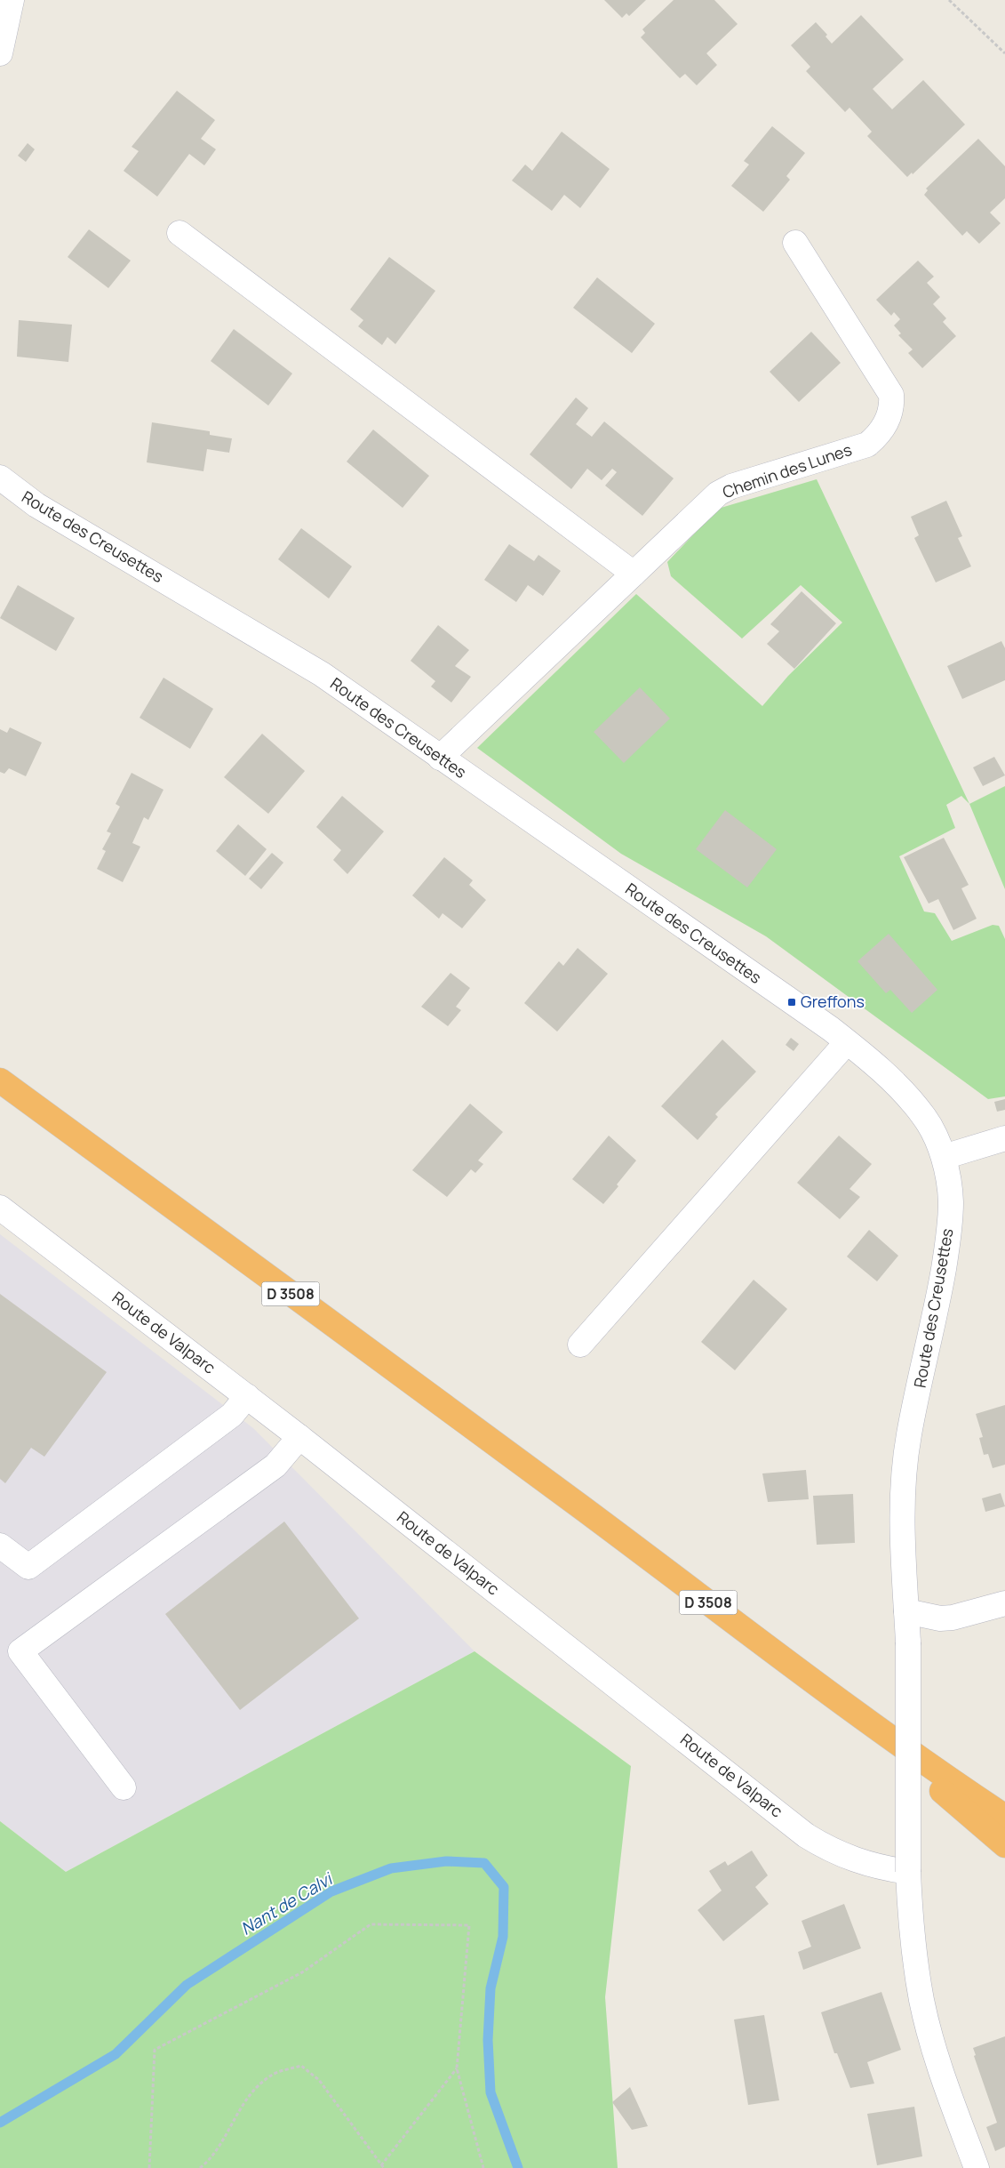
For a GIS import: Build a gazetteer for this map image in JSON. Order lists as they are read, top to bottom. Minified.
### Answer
{"streets":{"highway":["D 3508"],"street":["Chemin des Lunes","Route des Creusettes","Route de Valparc"]},"crossings":[["Chemin des Lunes","Route des Creusettes"],["Route des Creusettes","Route de Valparc"]],"water":["Nant de Calvi"],"places":{"transit":["Greffons"]}}
